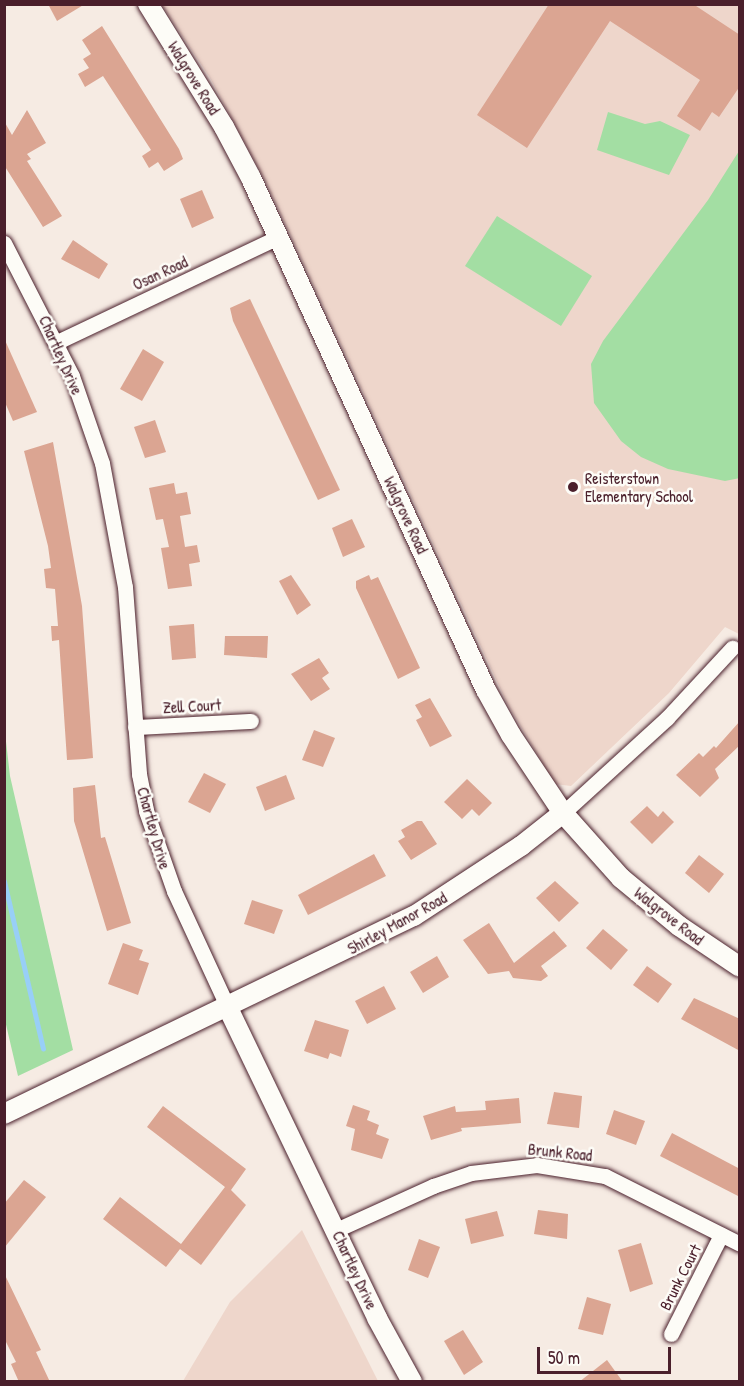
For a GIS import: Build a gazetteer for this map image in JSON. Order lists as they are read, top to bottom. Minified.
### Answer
{"streets":{"street":["Walgrove Road","Osan Road","Chartley Drive","Zell Court","Shirley Manor Road","Brunk Road","Brunk Court"]},"crossings":[["Walgrove Road","Osan Road"],["Walgrove Road","Shirley Manor Road"],["Osan Road","Chartley Drive"],["Chartley Drive","Zell Court"],["Chartley Drive","Shirley Manor Road"],["Chartley Drive","Brunk Road"],["Brunk Road","Brunk Court"]],"places":["Reisterstown Elementary School"],"scale_bar":"50 m"}
